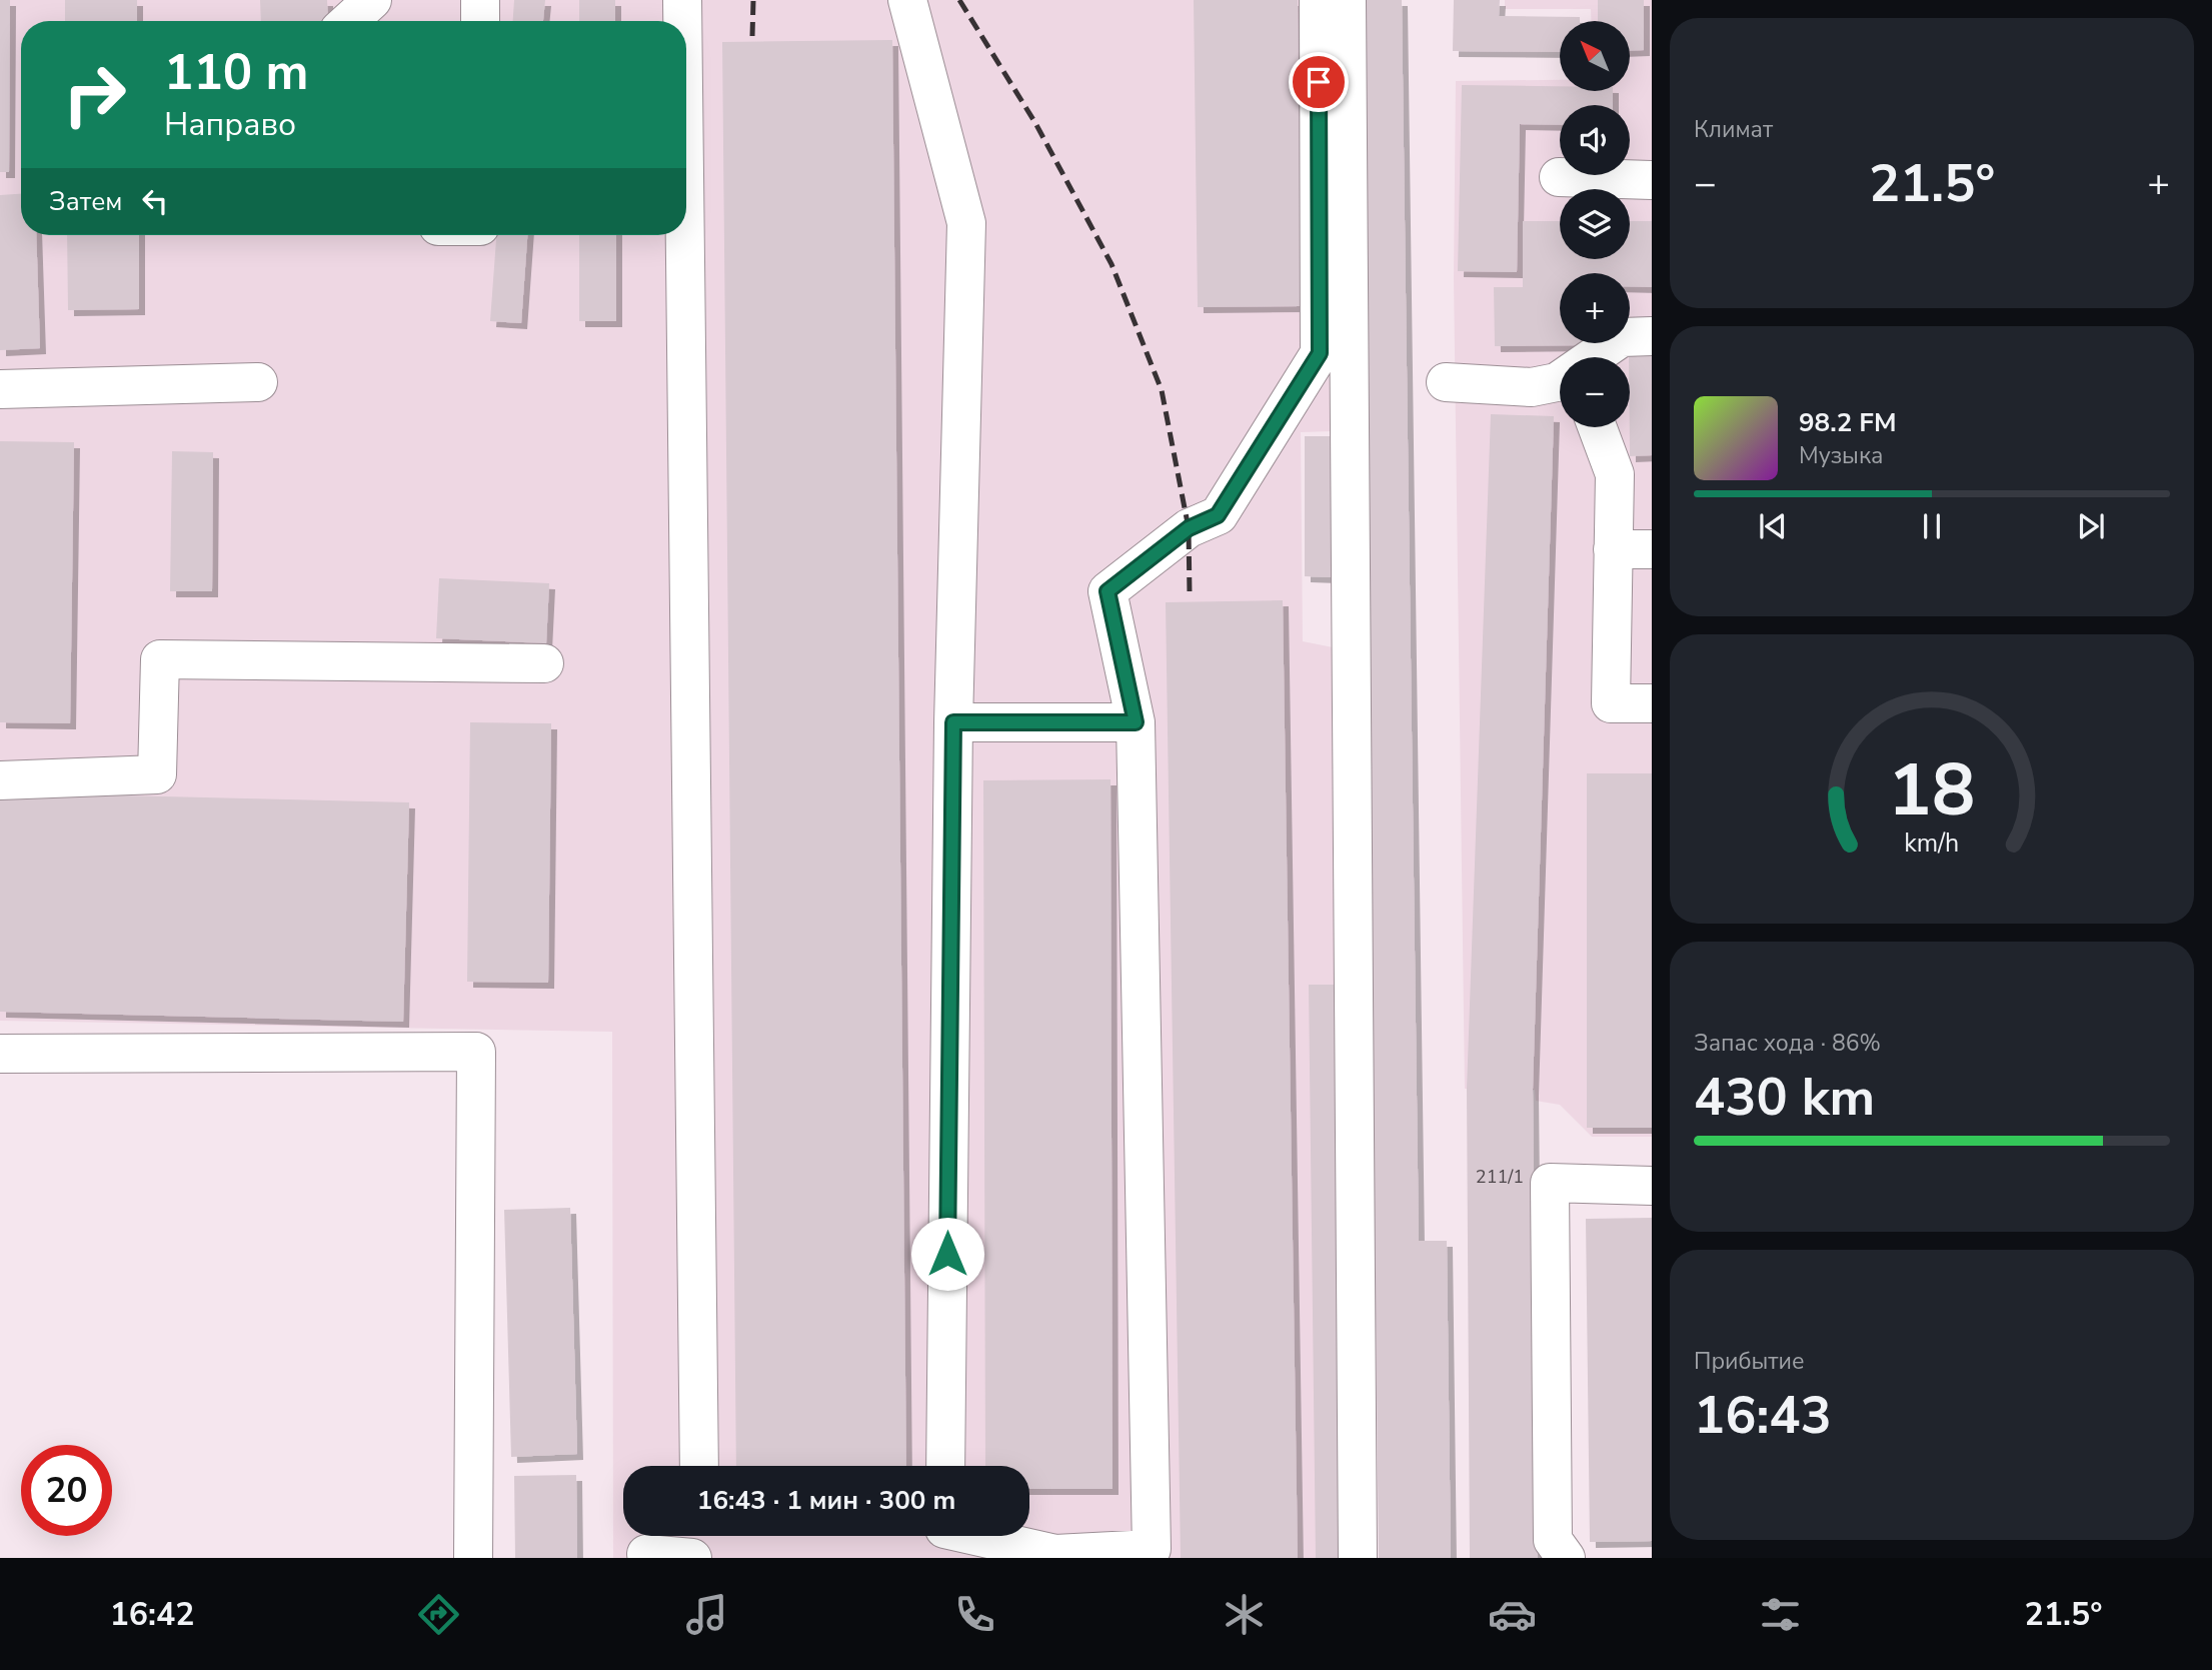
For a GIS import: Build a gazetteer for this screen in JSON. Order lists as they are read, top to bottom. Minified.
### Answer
{"house_numbers":["211/1"],"north":"top left","page":{"tile":["Климат",["Запас хода · 86%","430 km"],["Прибытие","16:43"]],"map_buttons":["+","−"],"turn":["110 m","Направо"],"heat":["−","21.5°","+"],"then":"Затем","song":["98.2 FM","Музыка"],"limit":"20","trip":"16:43 · 1 мин · 300 m","tabs":["16:42","21.5°"],"gauge":["18","km/h"]}}
